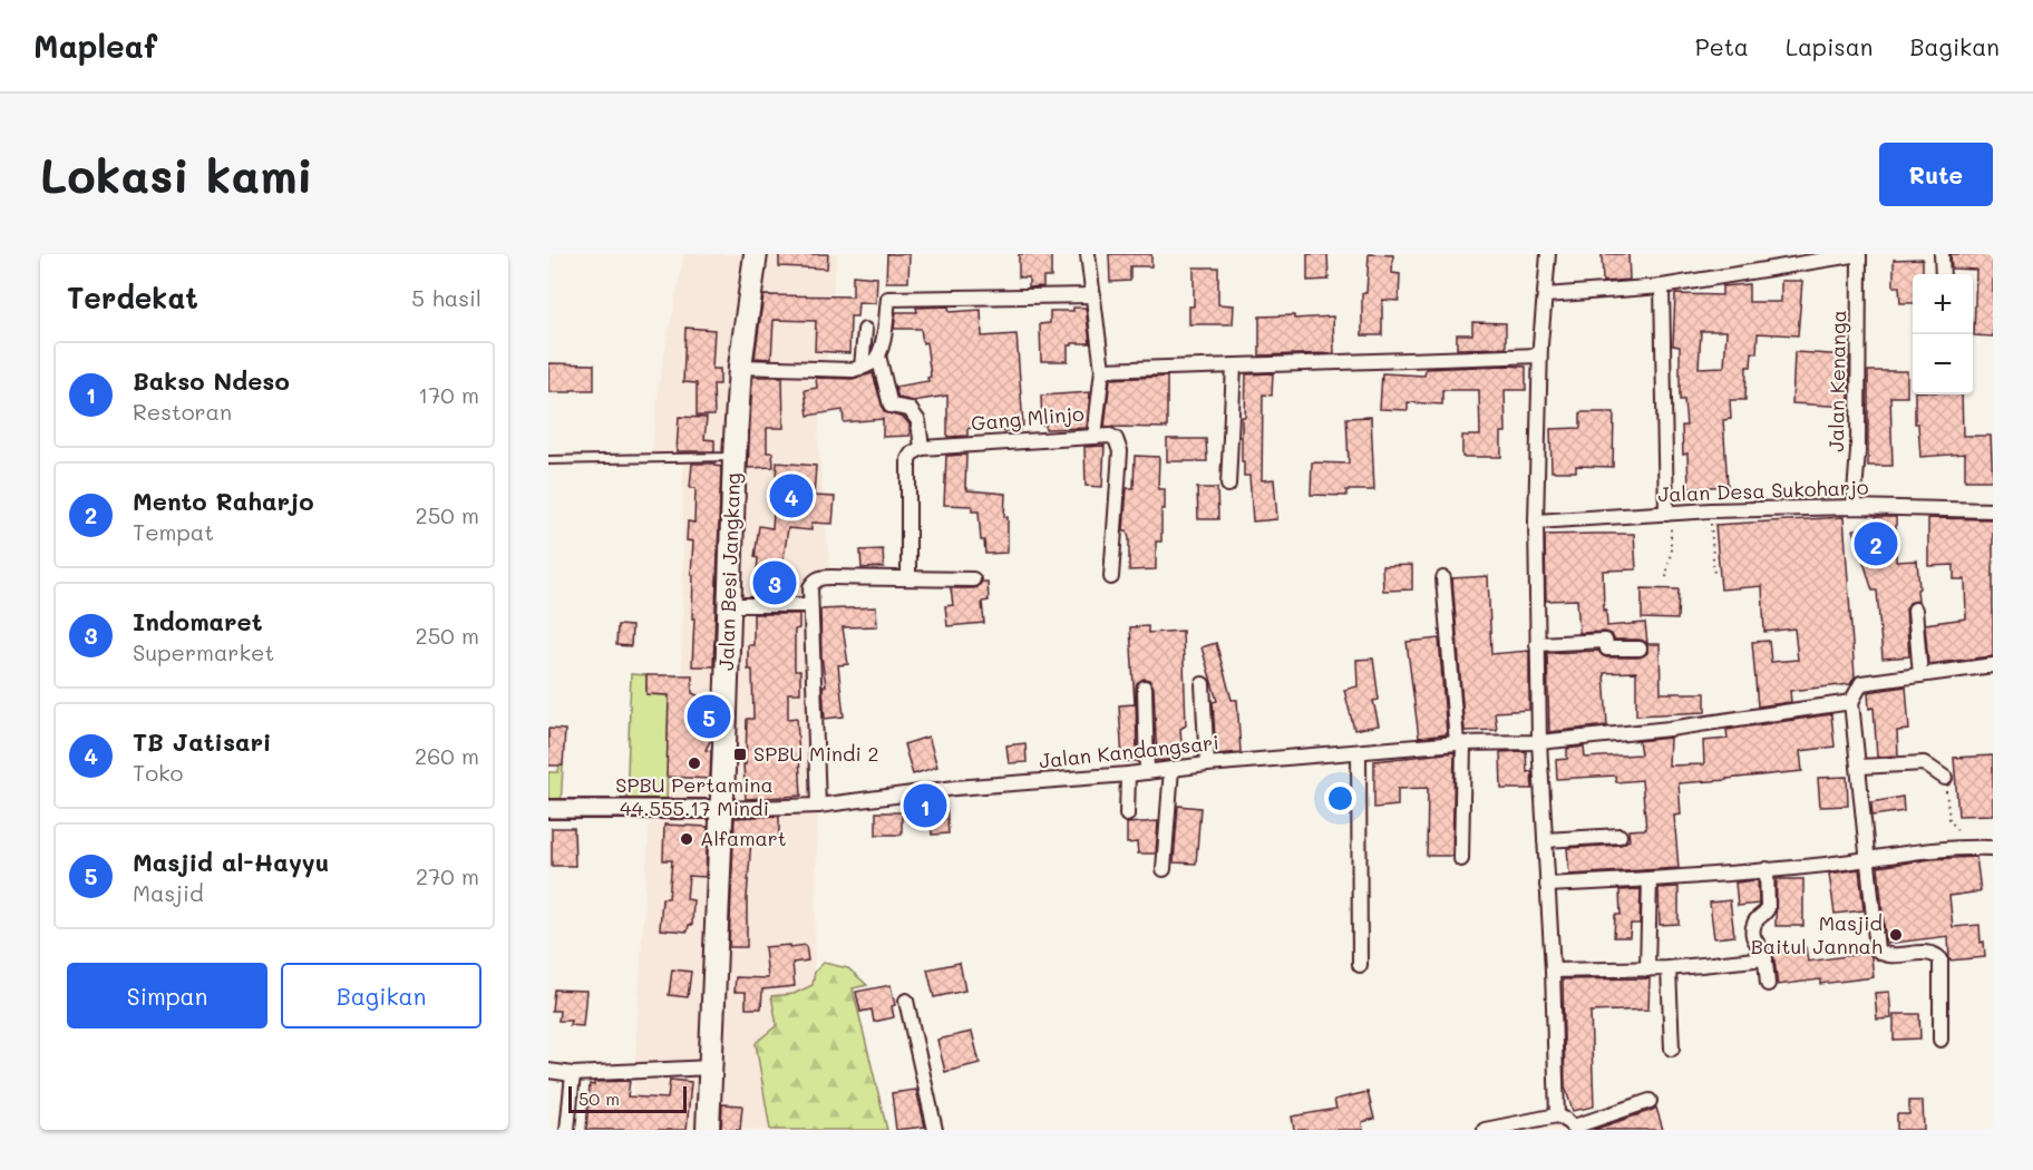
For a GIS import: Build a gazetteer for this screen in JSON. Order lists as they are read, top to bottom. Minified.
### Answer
{"streets":{"main road":["Jalan Besi Jangkang"],"street":["Jalan Kenanga","Gang Mlinjo","Jalan Desa Sukoharjo","Jalan Kandangsari"]},"crossings":[["Jalan Kenanga","Jalan Desa Sukoharjo"],["Jalan Besi Jangkang","Jalan Kandangsari"]],"places":{"transit":["SPBU Mindi 2"],"other":["SPBU Pertamina 44.555.17 Mindi","Alfamart","Masjid Baitul Jannah"]},"scale_bar":"50 m","page":{"header":"Mapleaf","nav":["Peta","Lapisan","Bagikan"],"buttons":["Rute",["Simpan","Bagikan"]],"title":"Lokasi kami","heading":["Terdekat","5 hasil"],"map_buttons":["+","−"],"list":[{"mark":"1","name":"Bakso Ndeso","note":"Restoran","value":"170 m"},{"mark":"2","name":"Mento Raharjo","note":"Tempat","value":"250 m"},{"mark":"3","name":"Indomaret","note":"Supermarket","value":"250 m"},{"mark":"4","name":"TB Jatisari","note":"Toko","value":"260 m"},{"mark":"5","name":"Masjid al-Hayyu","note":"Masjid","value":"270 m"}],"pins":["4","2","3","5","1"],"scale":"50 m"}}
